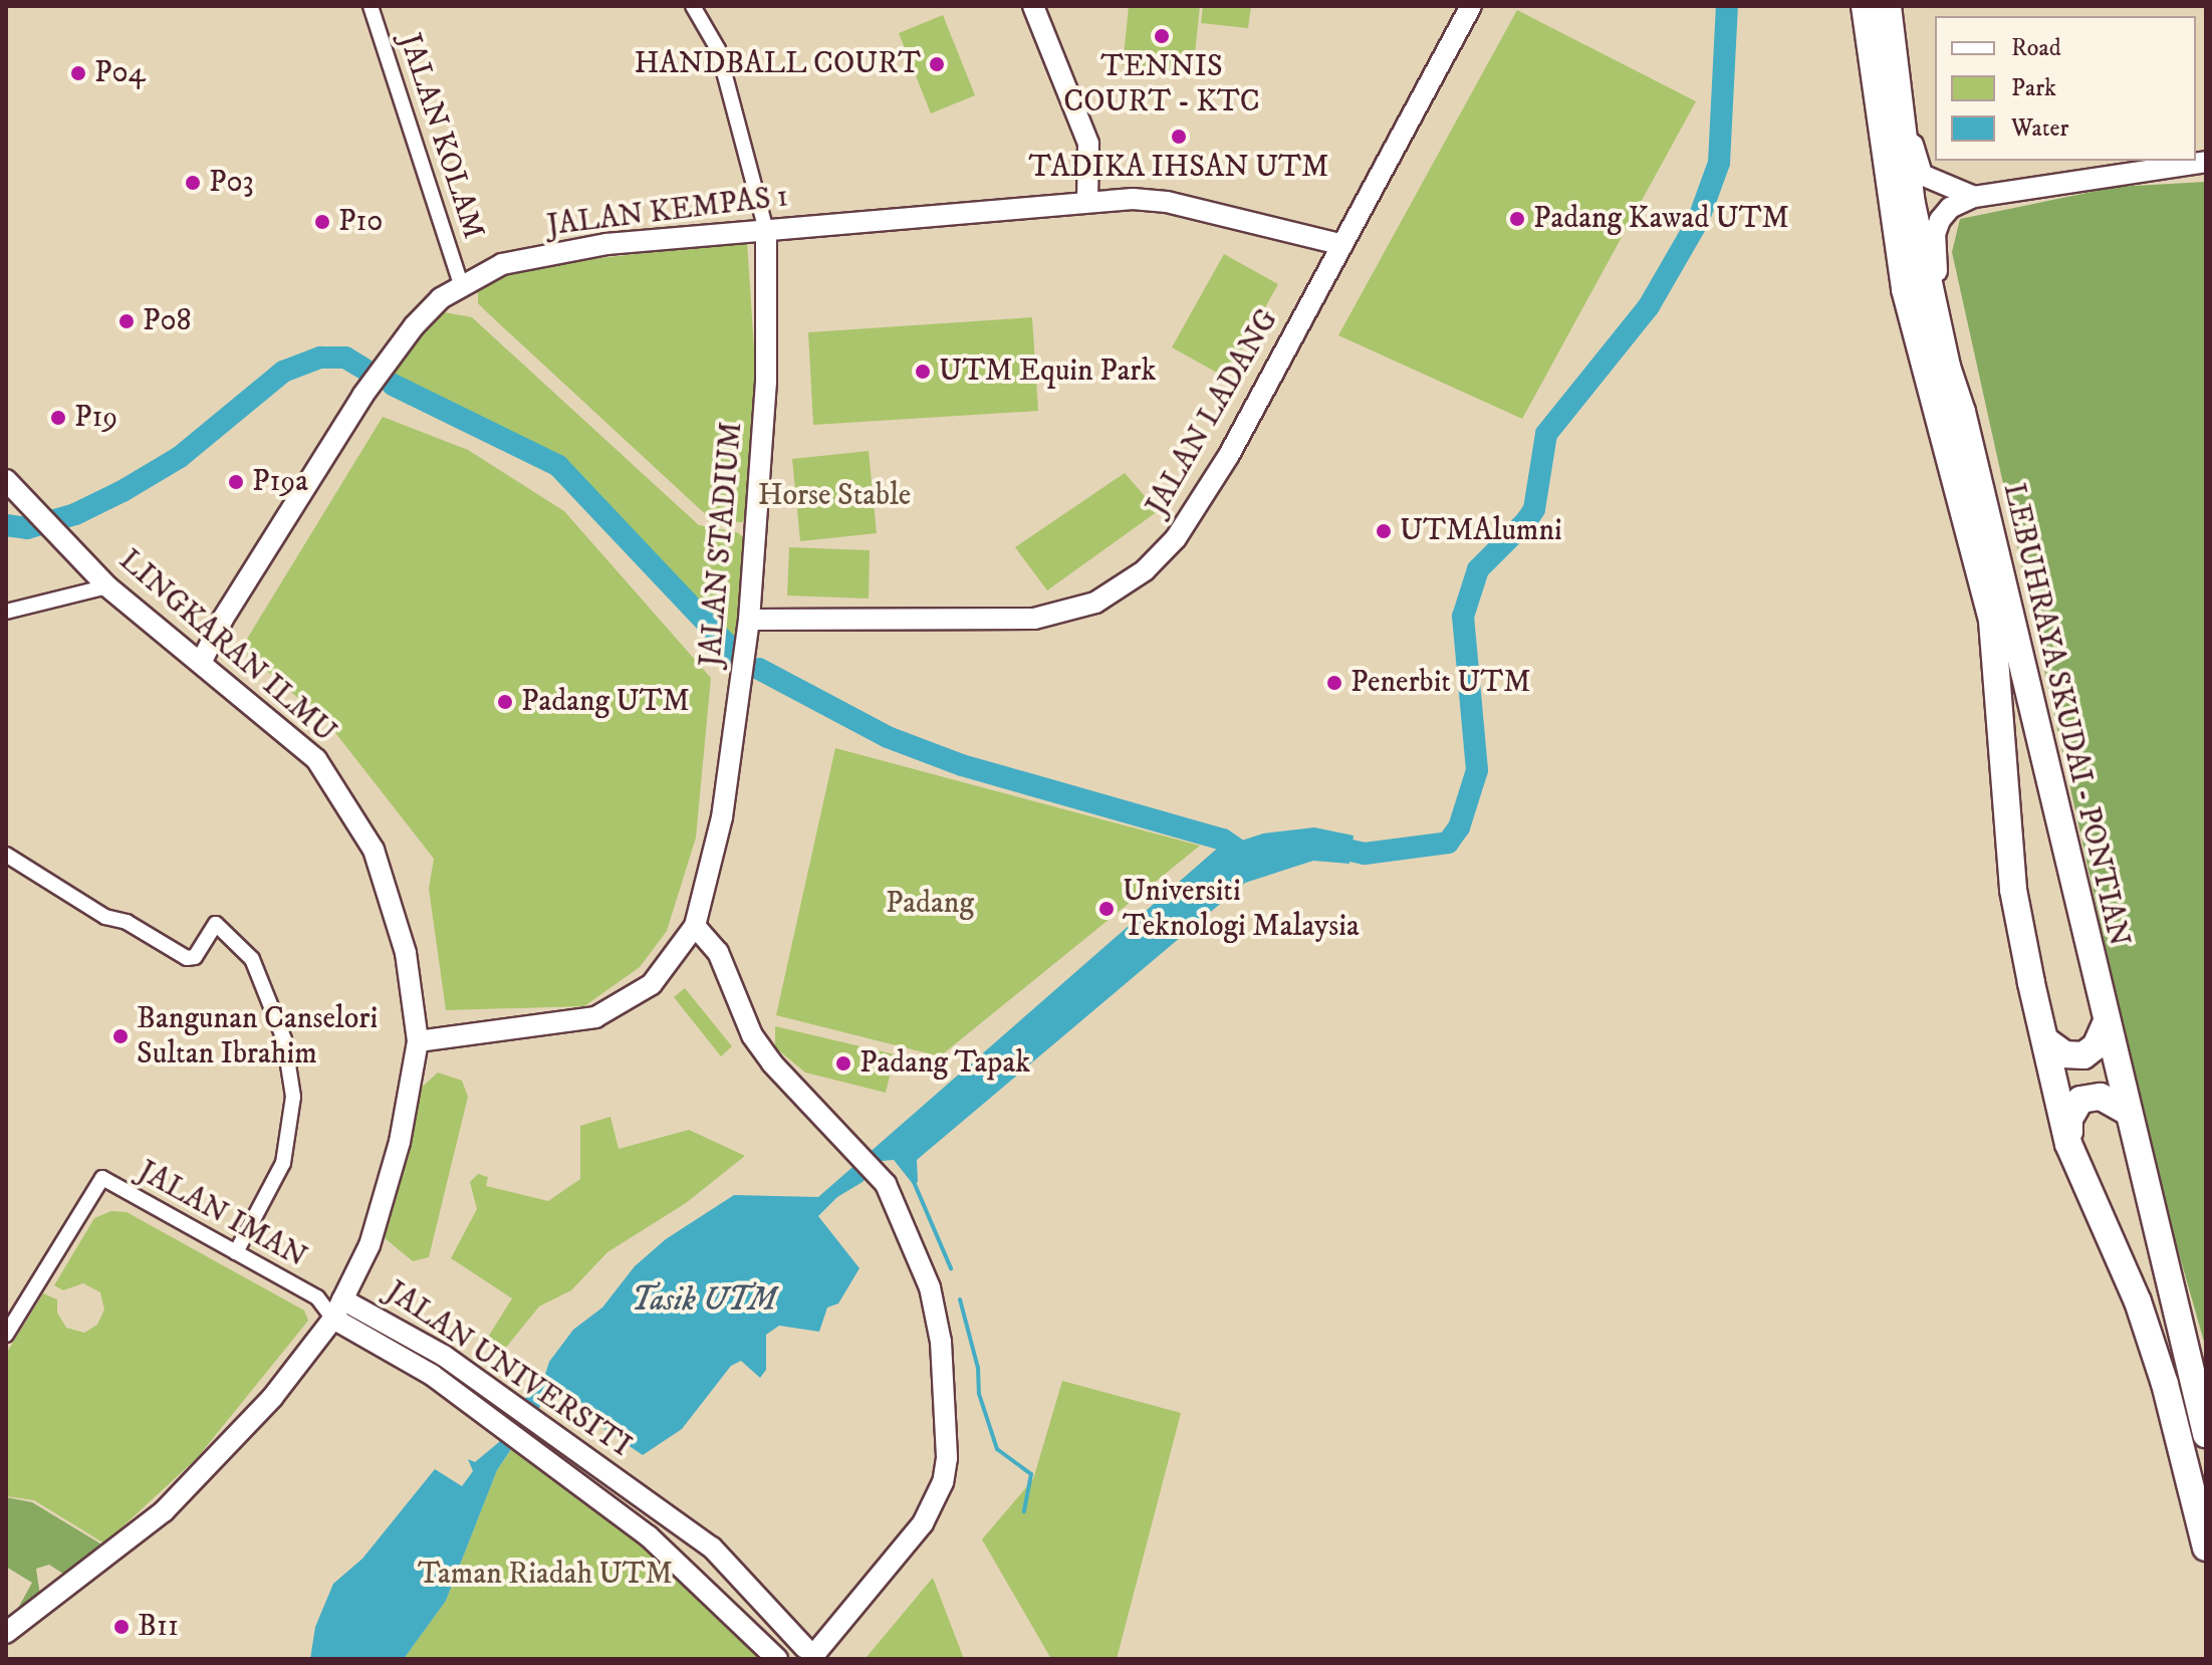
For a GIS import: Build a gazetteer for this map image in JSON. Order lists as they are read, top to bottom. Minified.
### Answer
{"streets":{"highway":["LEBUHRAYA SKUDAI - PONTIAN"],"street":["JALAN KOLAM","JALAN KEMPAS 1","JALAN LADANG","JALAN STADIUM","LINGKARAN ILMU","JALAN IMAN","JALAN UNIVERSITI"]},"crossings":[["JALAN KOLAM","JALAN KEMPAS 1"],["JALAN KEMPAS 1","JALAN LADANG"],["JALAN KEMPAS 1","JALAN STADIUM"],["JALAN KEMPAS 1","LINGKARAN ILMU"],["JALAN LADANG","JALAN STADIUM"],["JALAN STADIUM","LINGKARAN ILMU"],["LINGKARAN ILMU","JALAN UNIVERSITI"],["JALAN IMAN","JALAN UNIVERSITI"]],"water":["Tasik UTM"],"parks":["Horse Stable","Padang","Taman Riadah UTM"],"places":["TENNIS COURT - KTC","HANDBALL COURT","P04","TADIKA IHSAN UTM","P03","Padang Kawad UTM","P10","P08","UTM Equin Park","P19","P19a","UTMAlumni","Penerbit UTM","Padang UTM","Universiti Teknologi Malaysia","Bangunan Canselori Sultan Ibrahim","Padang Tapak","B11"],"legend":["Road","Park","Water"]}
